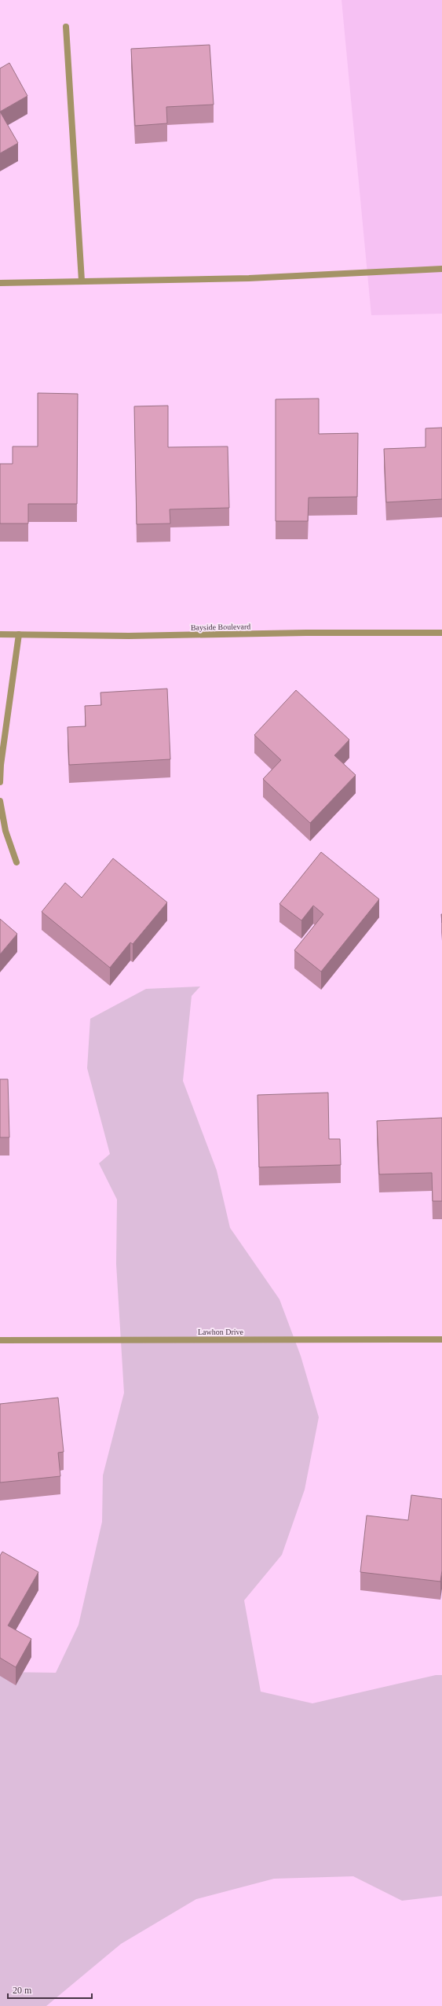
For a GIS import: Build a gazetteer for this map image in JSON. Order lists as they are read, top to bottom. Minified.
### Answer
{"streets":{"street":["Bayside Boulevard","Lawhon Drive"]},"scale_bar":"20 m"}
